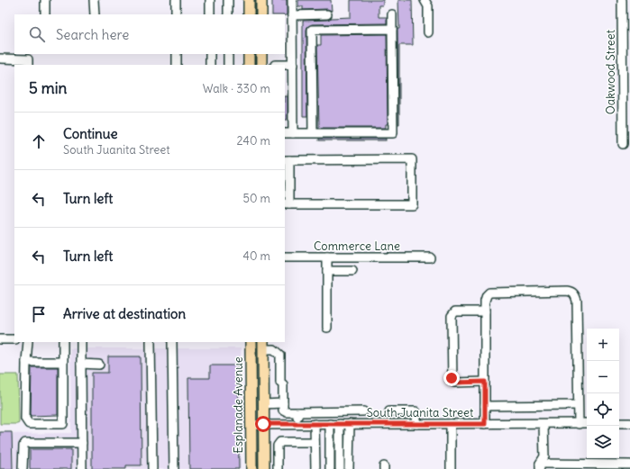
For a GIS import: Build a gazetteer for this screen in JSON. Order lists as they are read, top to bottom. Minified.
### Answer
{"streets":{"main road":["Esplanade Avenue"],"street":["Oakwood Street","Commerce Lane","South Juanita Street"]},"crossings":[["Esplanade Avenue","South Juanita Street"]],"page":{"search":"Search here","heading":["5 min","Walk · 330 m"],"list":[["Continue","South Juanita Street","240 m"],["Turn left","50 m"],["Turn left","40 m"],"Arrive at destination"],"map_buttons":["+","−"]}}
